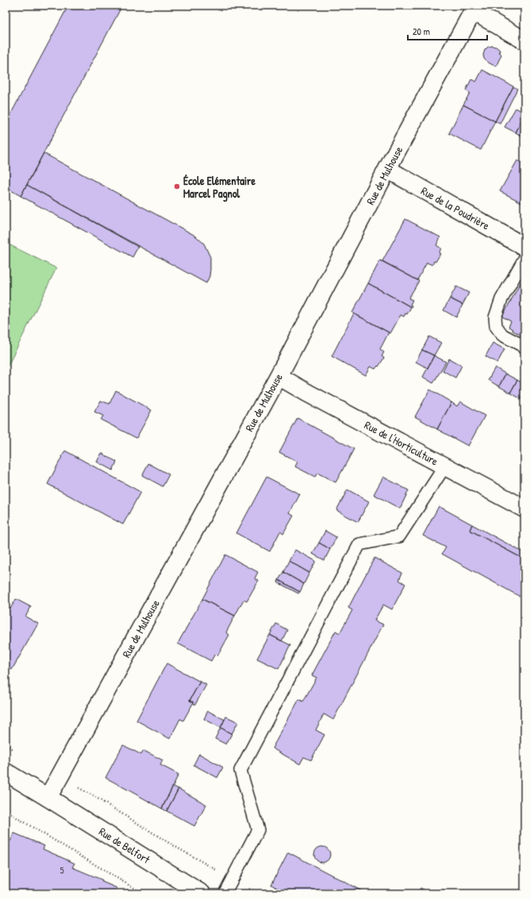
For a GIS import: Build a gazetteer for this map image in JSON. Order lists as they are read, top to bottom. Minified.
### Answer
{"streets":{"street":["Rue de Mulhouse","Rue de la Poudrière","Rue de l'Horticulture","Rue de Belfort"]},"crossings":[["Rue de Mulhouse","Rue de la Poudrière"],["Rue de Mulhouse","Rue de l'Horticulture"],["Rue de Mulhouse","Rue de Belfort"]],"places":["École Elémentaire Marcel Pagnol"],"house_numbers":["5"],"scale_bar":"20 m"}
